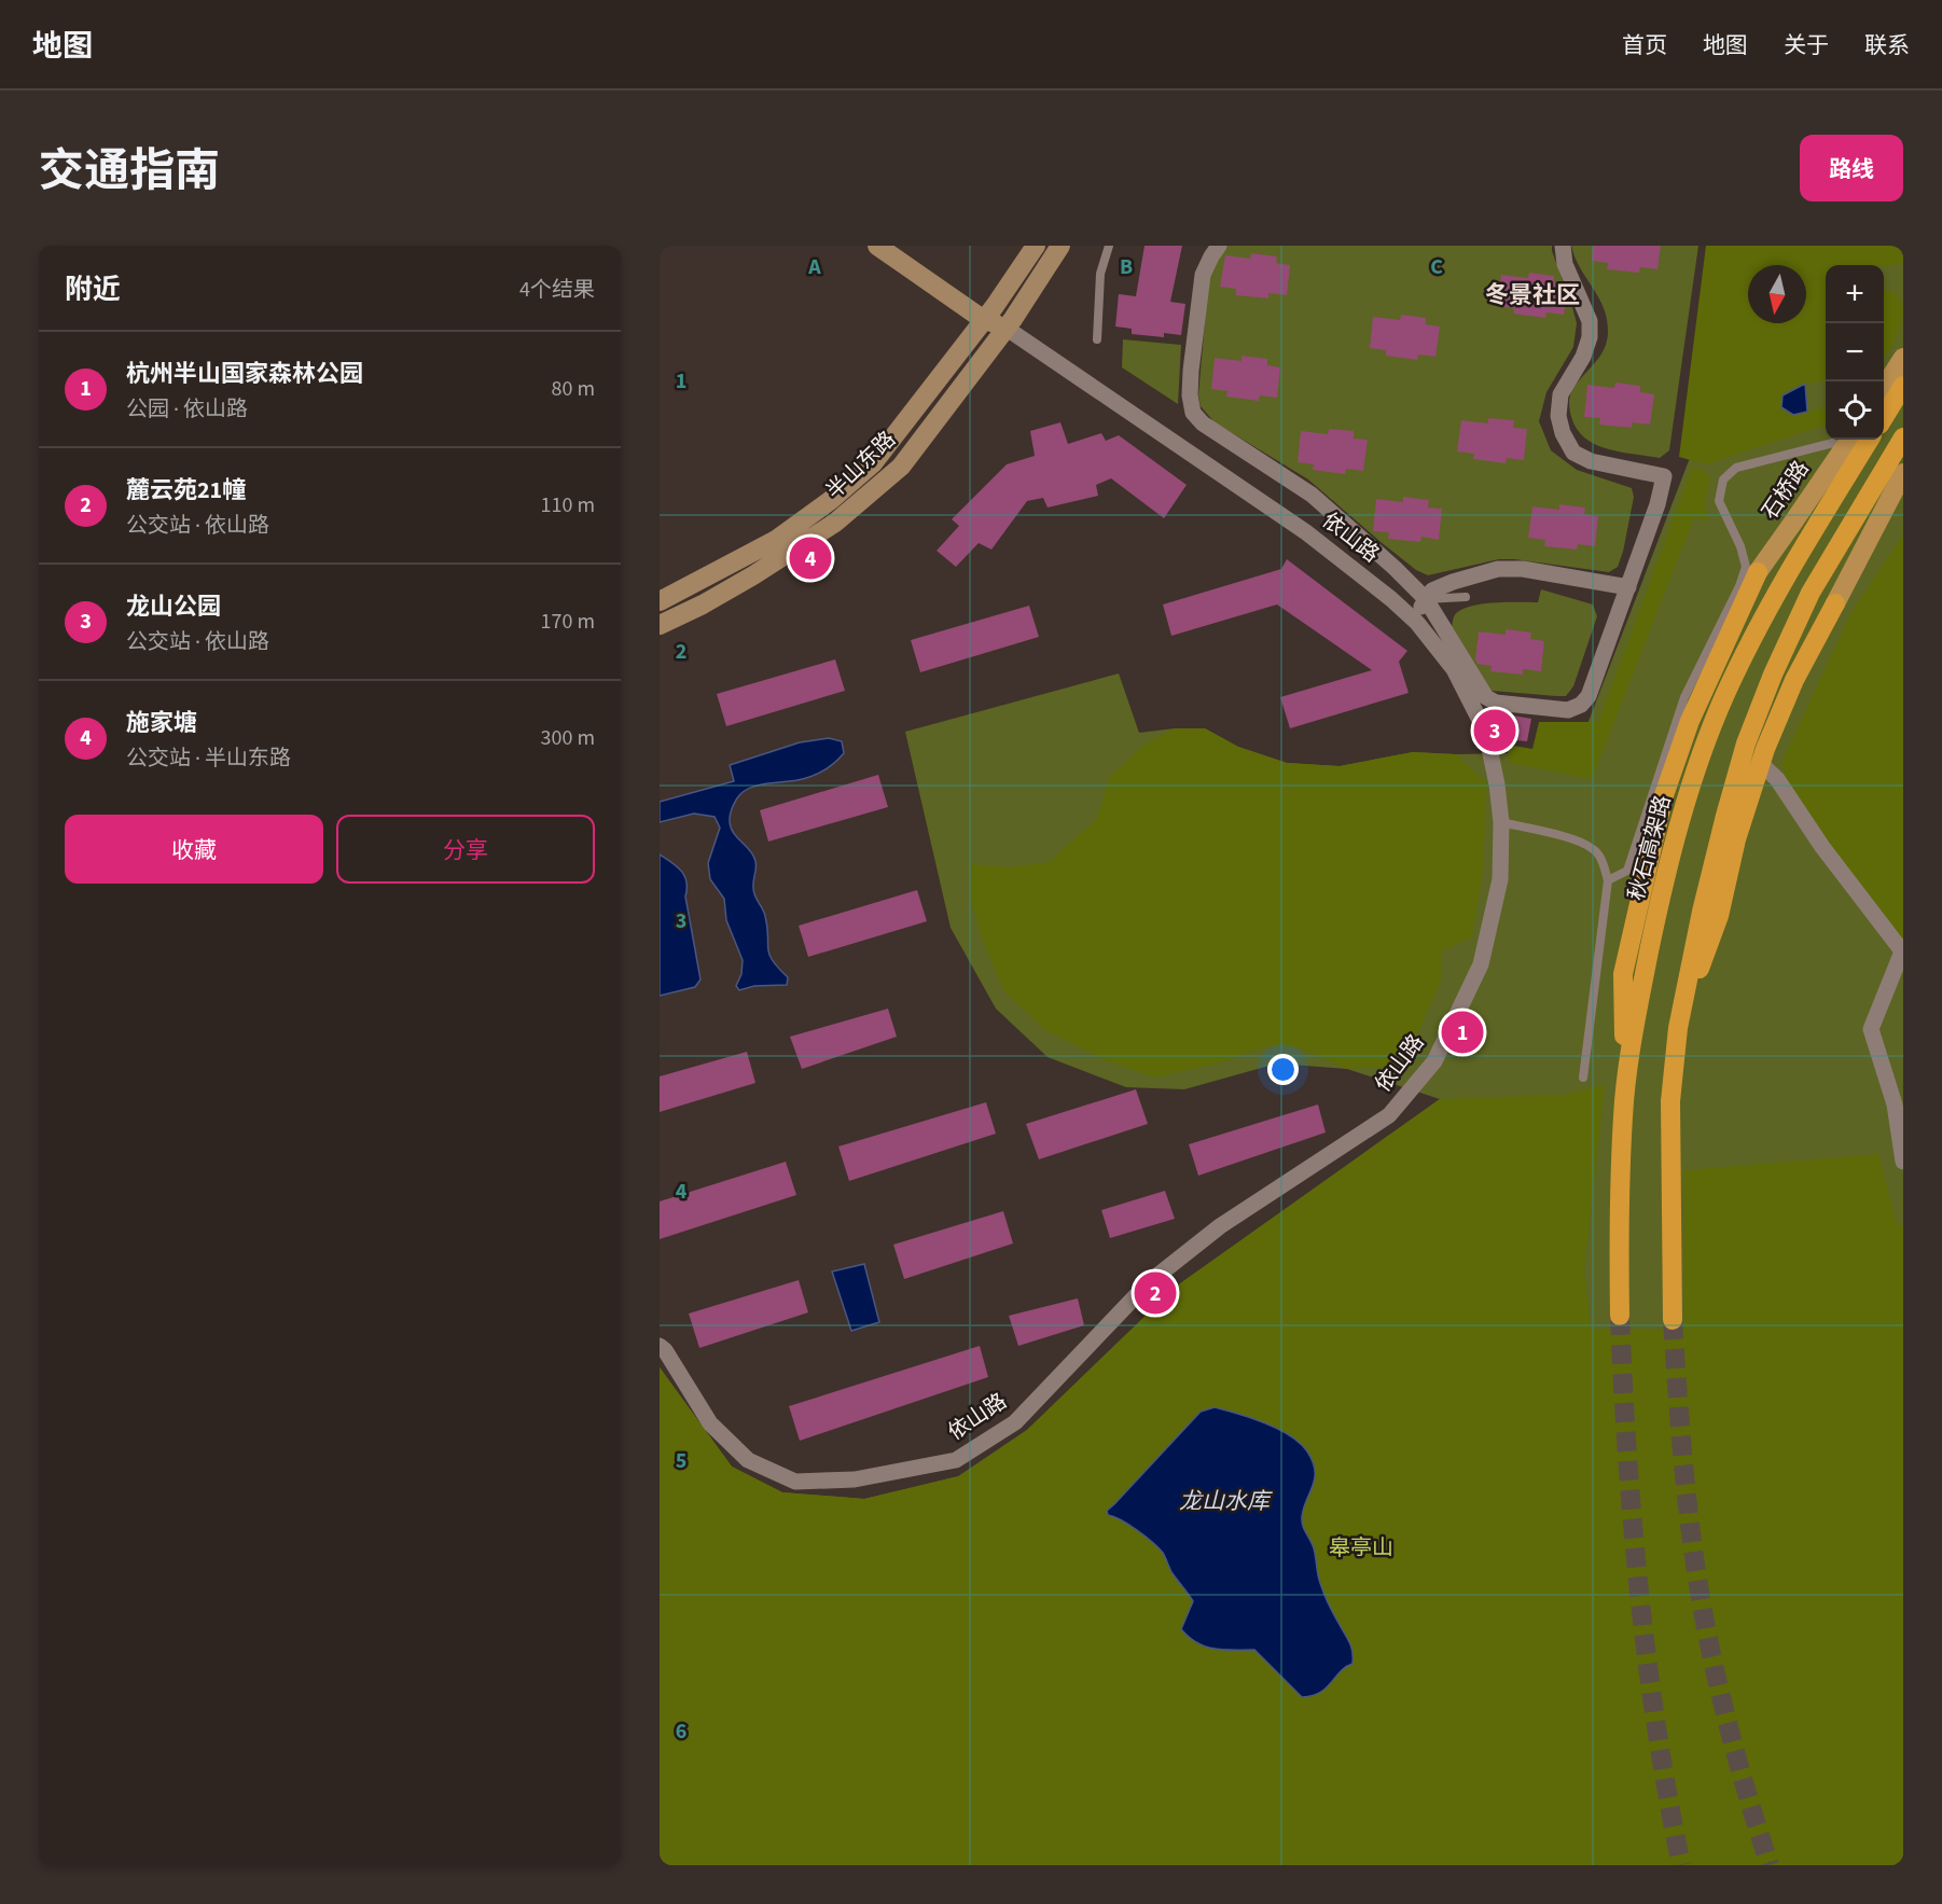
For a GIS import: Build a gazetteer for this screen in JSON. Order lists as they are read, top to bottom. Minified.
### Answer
{"streets":{"highway":["秋石高架路"],"main road":["半山东路","石桥路"],"street":["依山路"]},"crossings":[["半山东路","依山路"]],"districts":["冬景社区"],"water":["龙山水库"],"parks":["皋亭山"],"north":"bottom","page":{"header":"地图","nav":["首页","地图","关于","联系"],"title":"交通指南","buttons":["路线",["收藏","分享"]],"heading":["附近","4个结果"],"map_buttons":["+","−"],"list":[{"mark":"1","name":"杭州半山国家森林公园","note":"公园 · 依山路","value":"80 m"},{"mark":"2","name":"麓云苑21幢","note":"公交站 · 依山路","value":"110 m"},{"mark":"3","name":"龙山公园","note":"公交站 · 依山路","value":"170 m"},{"mark":"4","name":"施家塘","note":"公交站 · 半山东路","value":"300 m"}],"pins":["4","3","1","2"]},"grid":{"columns":["A","B","C"],"rows":["1","2","3","4","5","6"]}}
